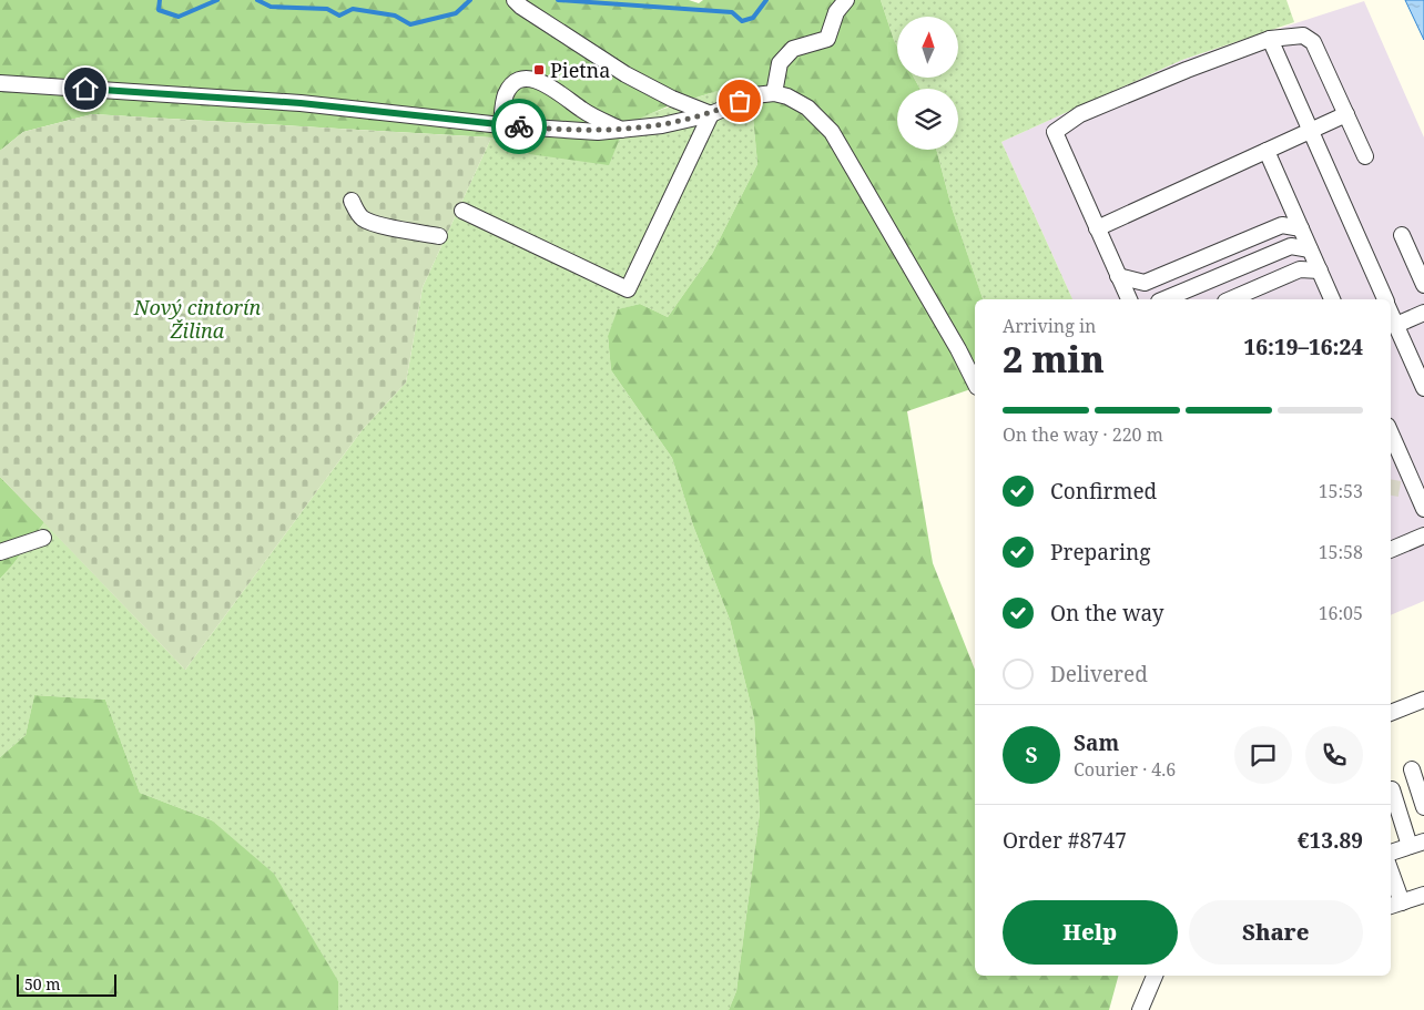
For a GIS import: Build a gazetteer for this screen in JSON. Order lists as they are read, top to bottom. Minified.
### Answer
{"parks":["Nový cintorín Žilina"],"places":{"transit":["Pietna"]},"scale_bar":"50 m","north":"top","page":{"heading":["2 min","Arriving in","16:19–16:24"],"panel":["Sam","Courier · 4.6","Order #8747","€13.89"],"bar":"On the way · 220 m","list":[["Confirmed","15:53"],["Preparing","15:58"],["On the way","16:05"],"Delivered"],"round":"S","buttons":["Help","Share"],"scale":"50 m"}}
